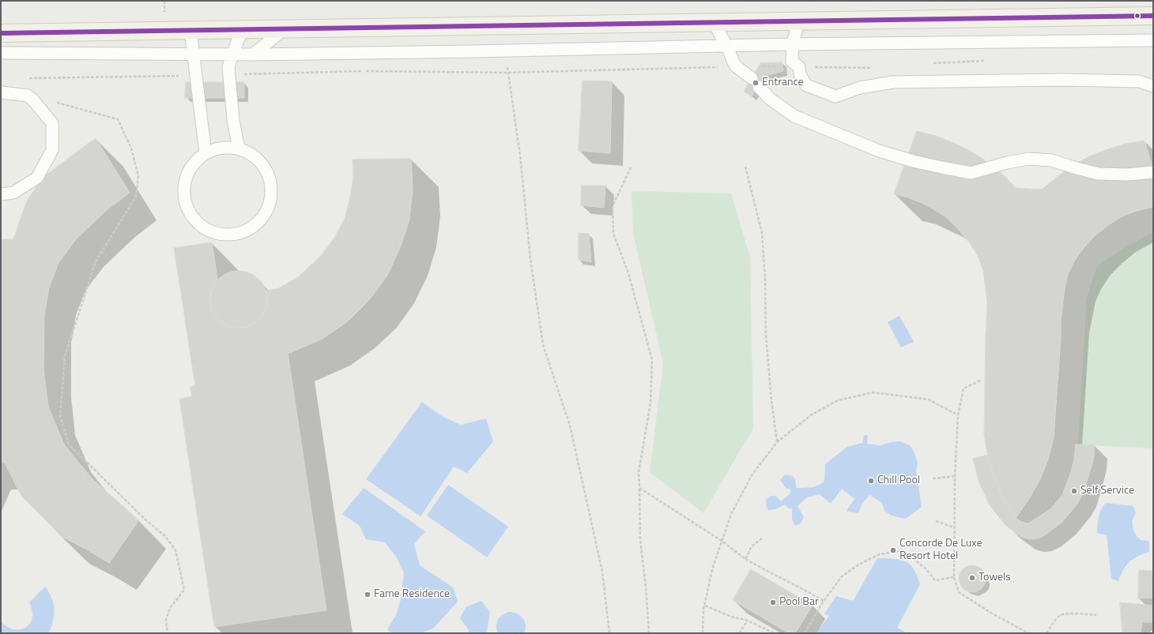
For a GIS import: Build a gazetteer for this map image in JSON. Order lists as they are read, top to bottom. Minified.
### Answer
{"places":["Entrance","Chill Pool","Self Service","Concorde De Luxe Resort Hotel","Towels","Fame Residence","Pool Bar"]}
